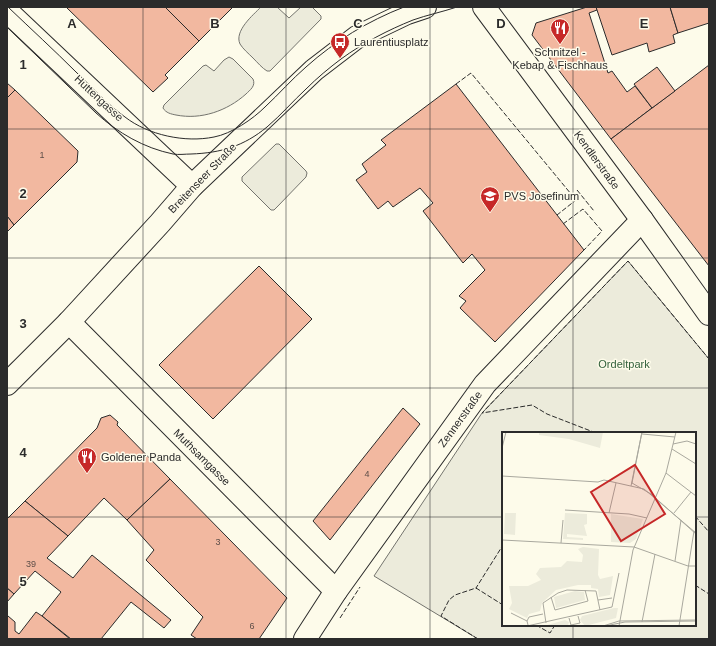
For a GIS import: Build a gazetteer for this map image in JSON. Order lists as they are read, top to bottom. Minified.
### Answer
{"streets":{"street":["Huttengasse","Kendlerstraße","Breitenseer Straße","Zennerstraße","Muthsamgasse"]},"crossings":[["Huttengasse","Breitenseer Straße"],["Kendlerstraße","Zennerstraße"],["Breitenseer Straße","Muthsamgasse"],["Zennerstraße","Muthsamgasse"]],"parks":["Ordeltpark"],"places":{"restaurant":["Schnitzel - Kebap & Fischhaus","Goldener Panda"],"bus stop":["Laurentiusplatz"],"school or university":["PVS Josefinum"]},"house_numbers":["1","4","3","39","6"],"grid":{"columns":["A","B","C","D","E"],"rows":["1","2","3","4","5"]}}
